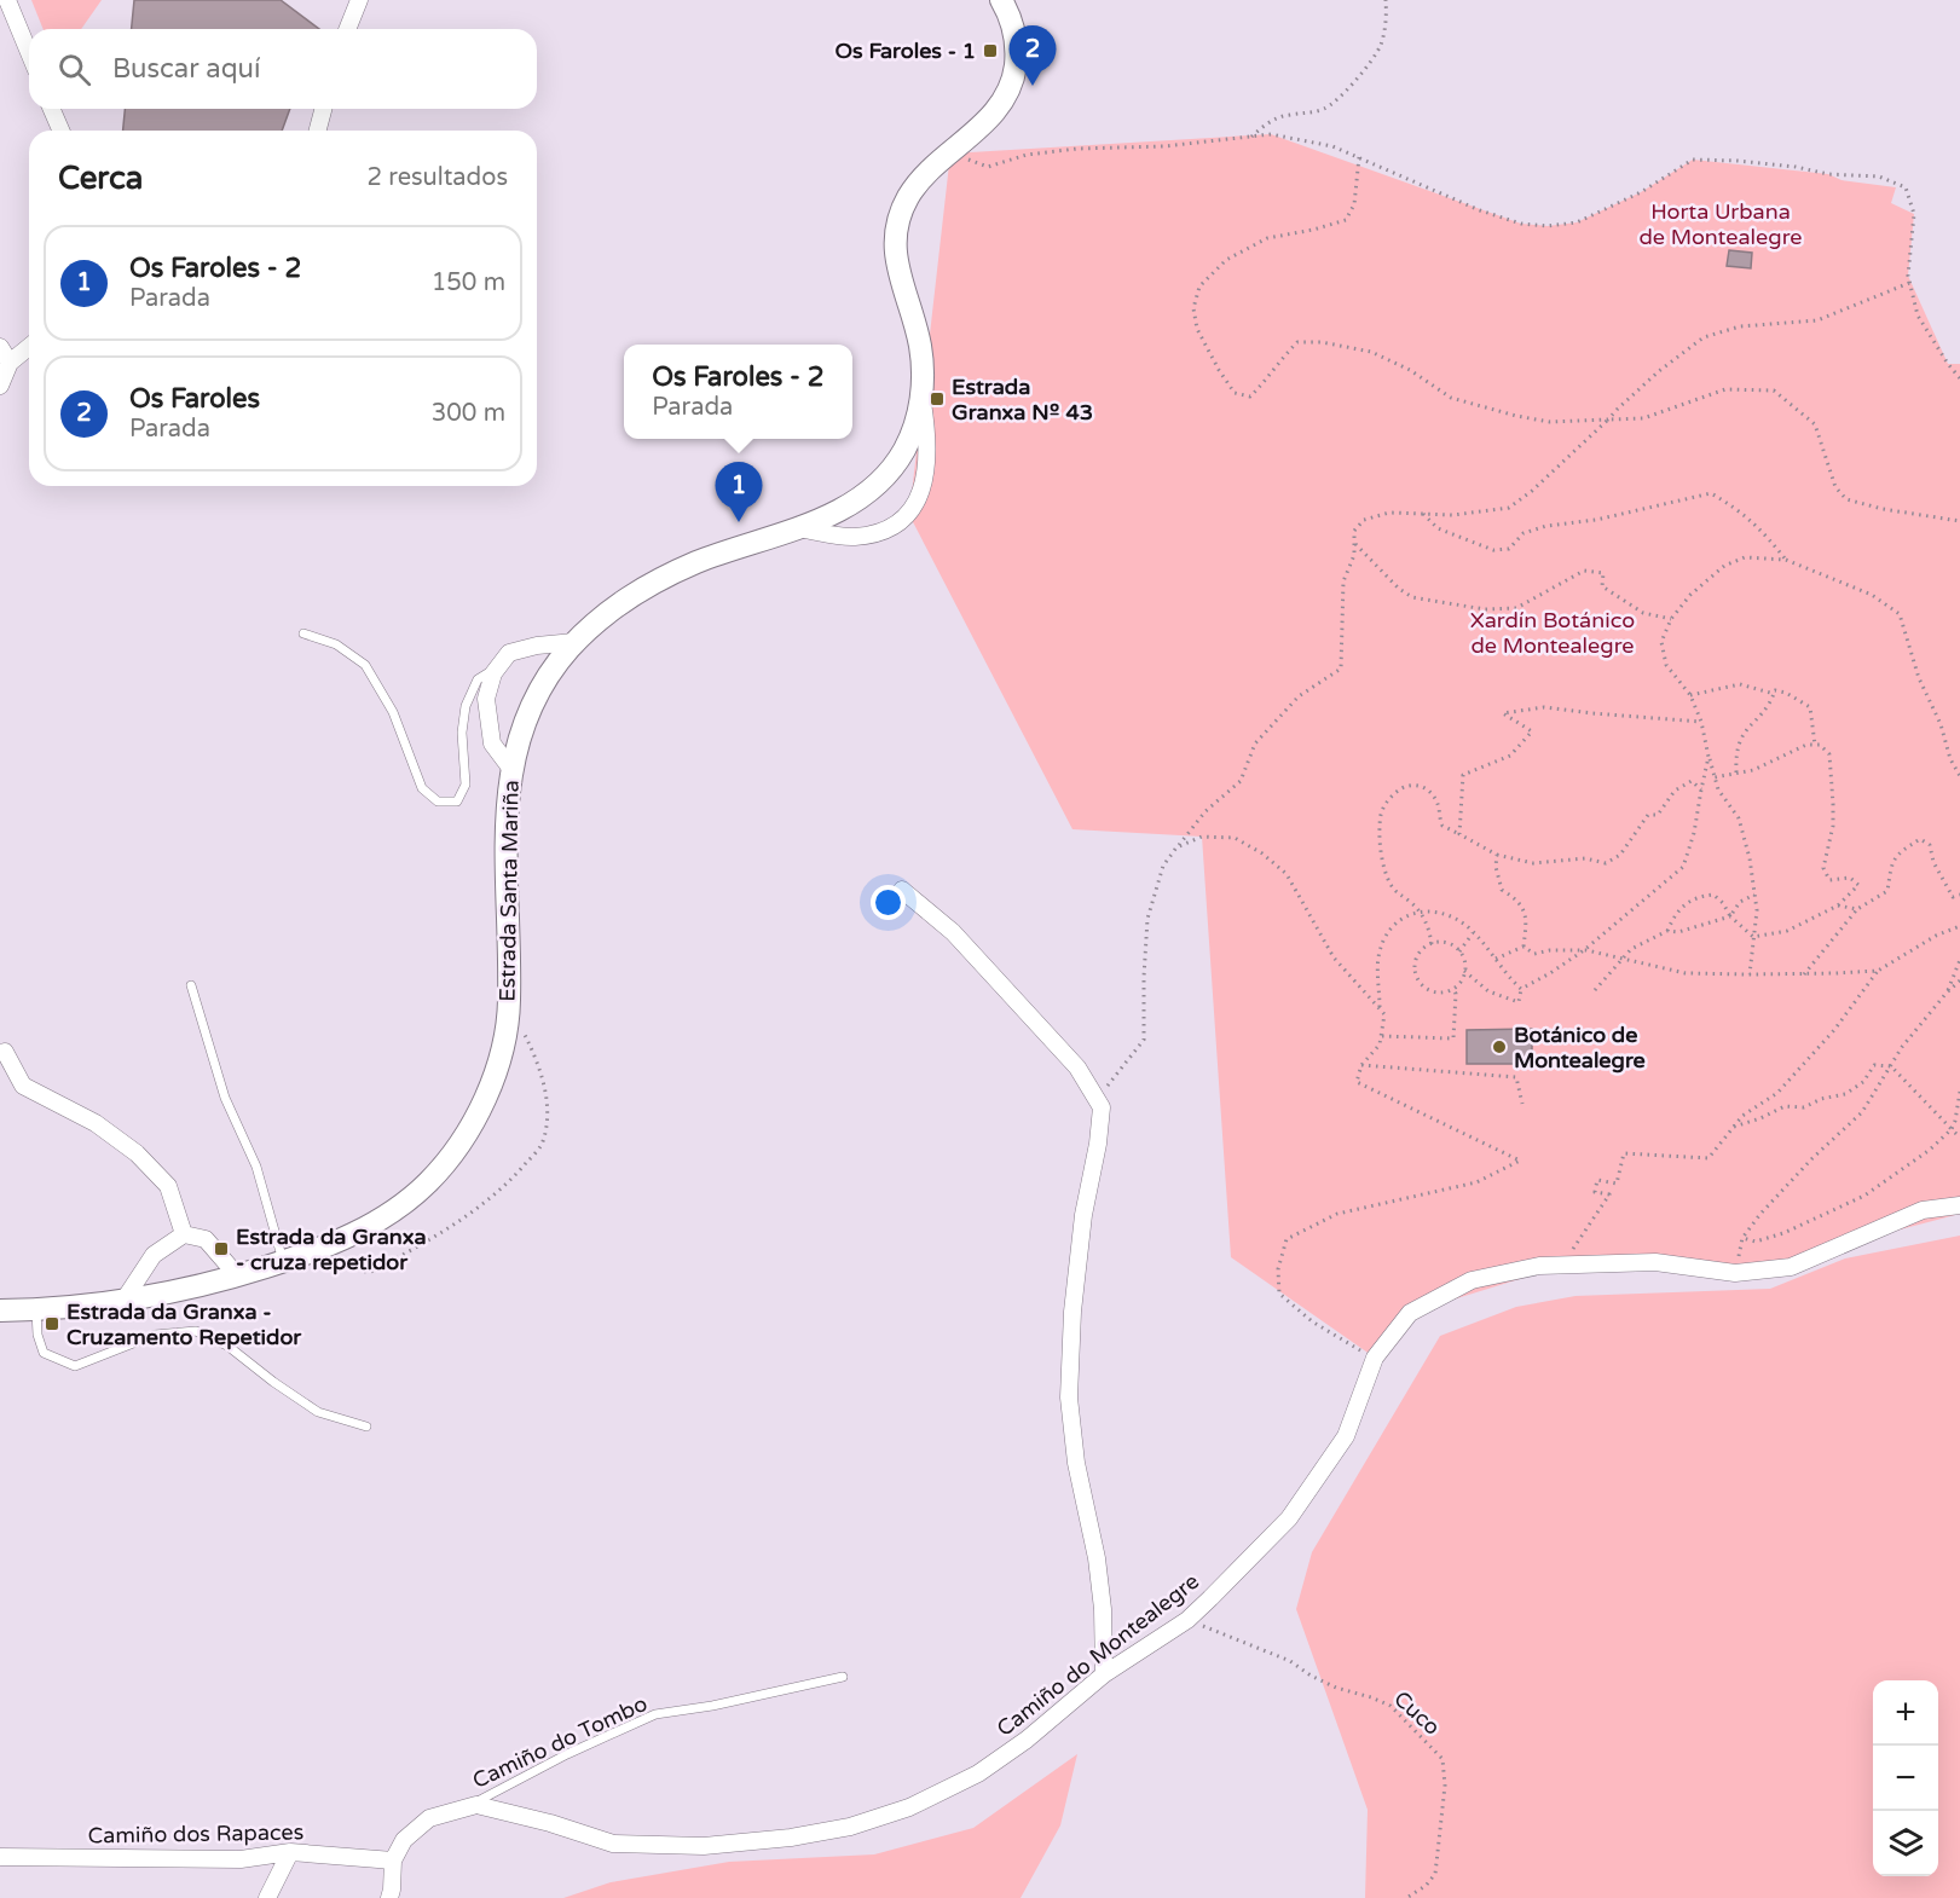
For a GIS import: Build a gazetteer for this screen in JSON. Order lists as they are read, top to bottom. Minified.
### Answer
{"streets":{"main road":["Estrada Santa Mariña"],"street":["Camiño do Montealegre","Camiño dos Rapaces"],"lane":["Camiño do Tombo"],"path":["Cuco"]},"crossings":[["Camiño do Montealegre","Cuco"],["Camiño do Montealegre","Camiño do Tombo"],["Camiño do Montealegre","Camiño dos Rapaces"]],"parks":["Horta Urbana de Montealegre","Xardín Botánico de Montealegre"],"places":{"transit":["Os Faroles - 1","Estrada Granxa Nº 43","Estrada da Granxa - cruza repetidor","Estrada da Granxa - Cruzamento Repetidor"],"other":["Botánico de Montealegre"]},"page":{"pins":["2","1"],"search":"Buscar aquí","heading":["Cerca","2 resultados"],"list":[{"mark":"1","name":"Os Faroles - 2","note":"Parada","value":"150 m"},{"mark":"2","name":"Os Faroles","note":"Parada","value":"300 m"}],"popup":["Os Faroles - 2","Parada"],"map_buttons":["+","−"]}}
